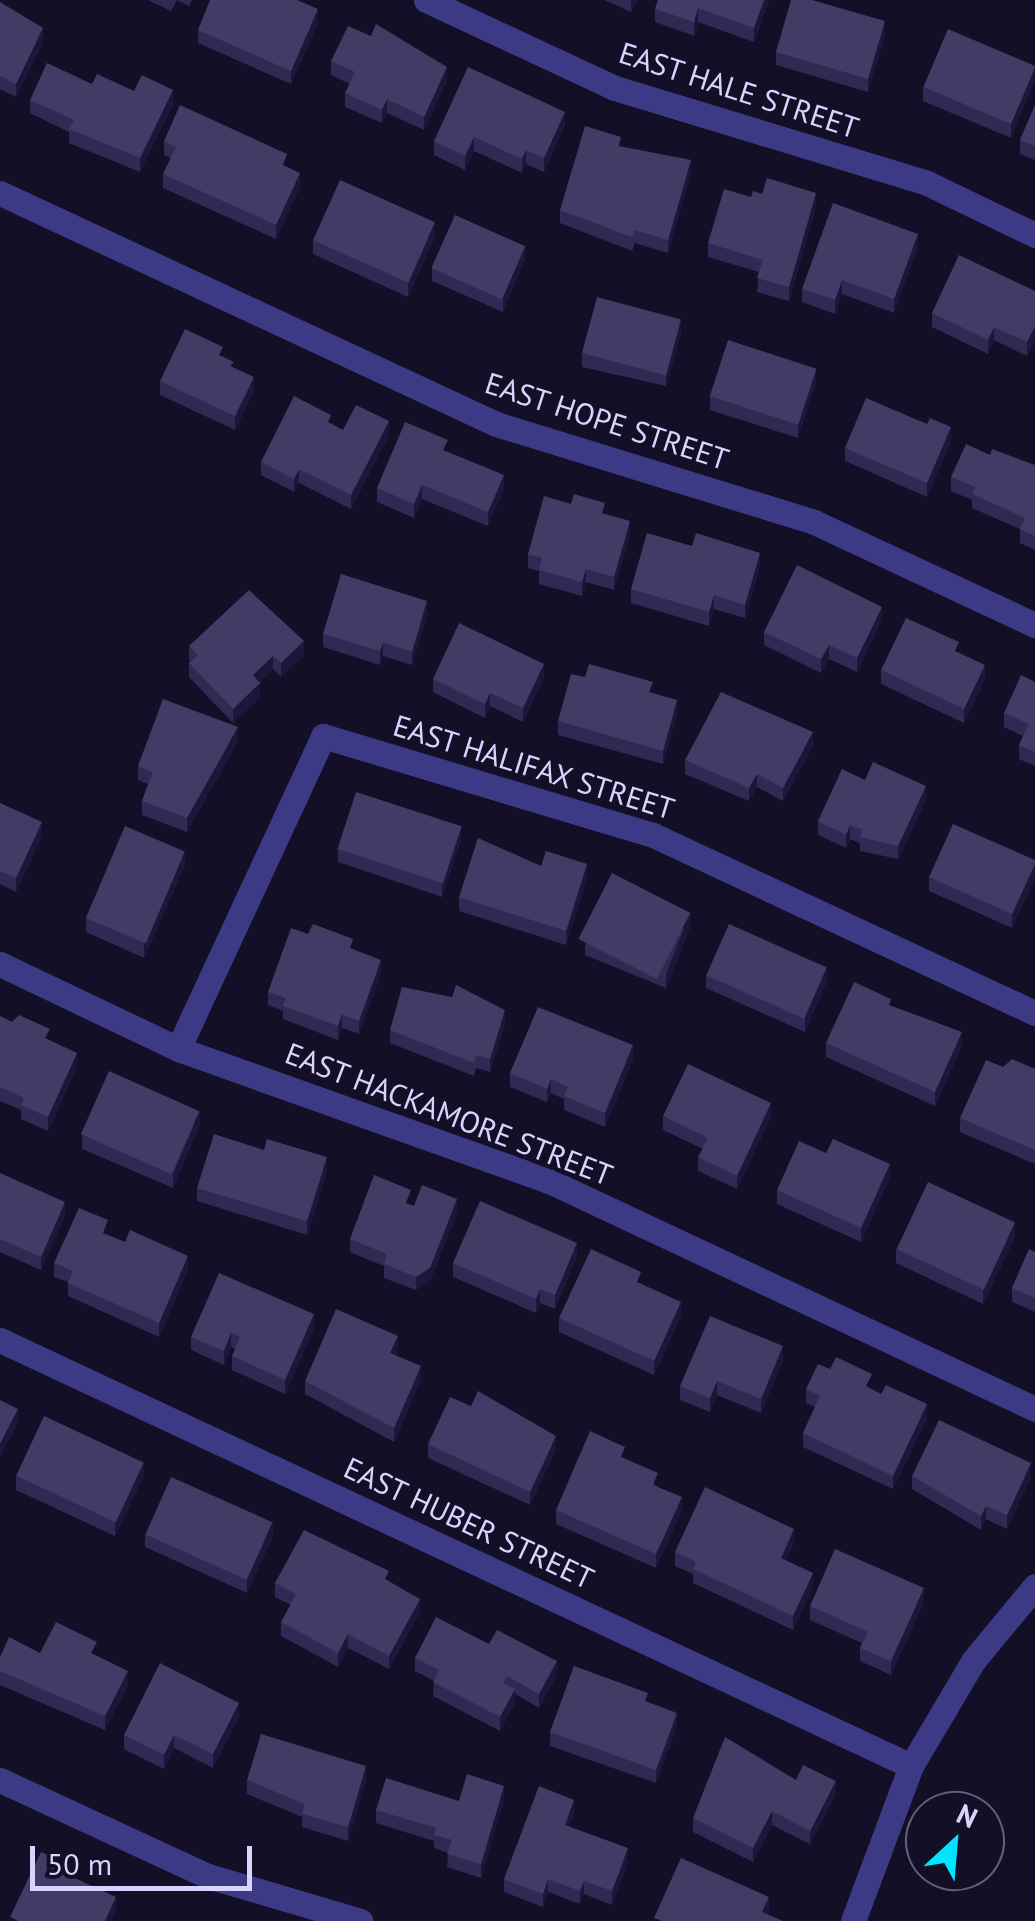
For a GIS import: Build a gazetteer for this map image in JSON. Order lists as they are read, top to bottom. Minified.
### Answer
{"streets":{"street":["EAST HALE STREET","EAST HOPE STREET","EAST HALIFAX STREET","EAST HACKAMORE STREET","EAST HUBER STREET"]},"crossings":[["EAST HALIFAX STREET","EAST HACKAMORE STREET"]],"scale_bar":"50 m","north":"top right"}
